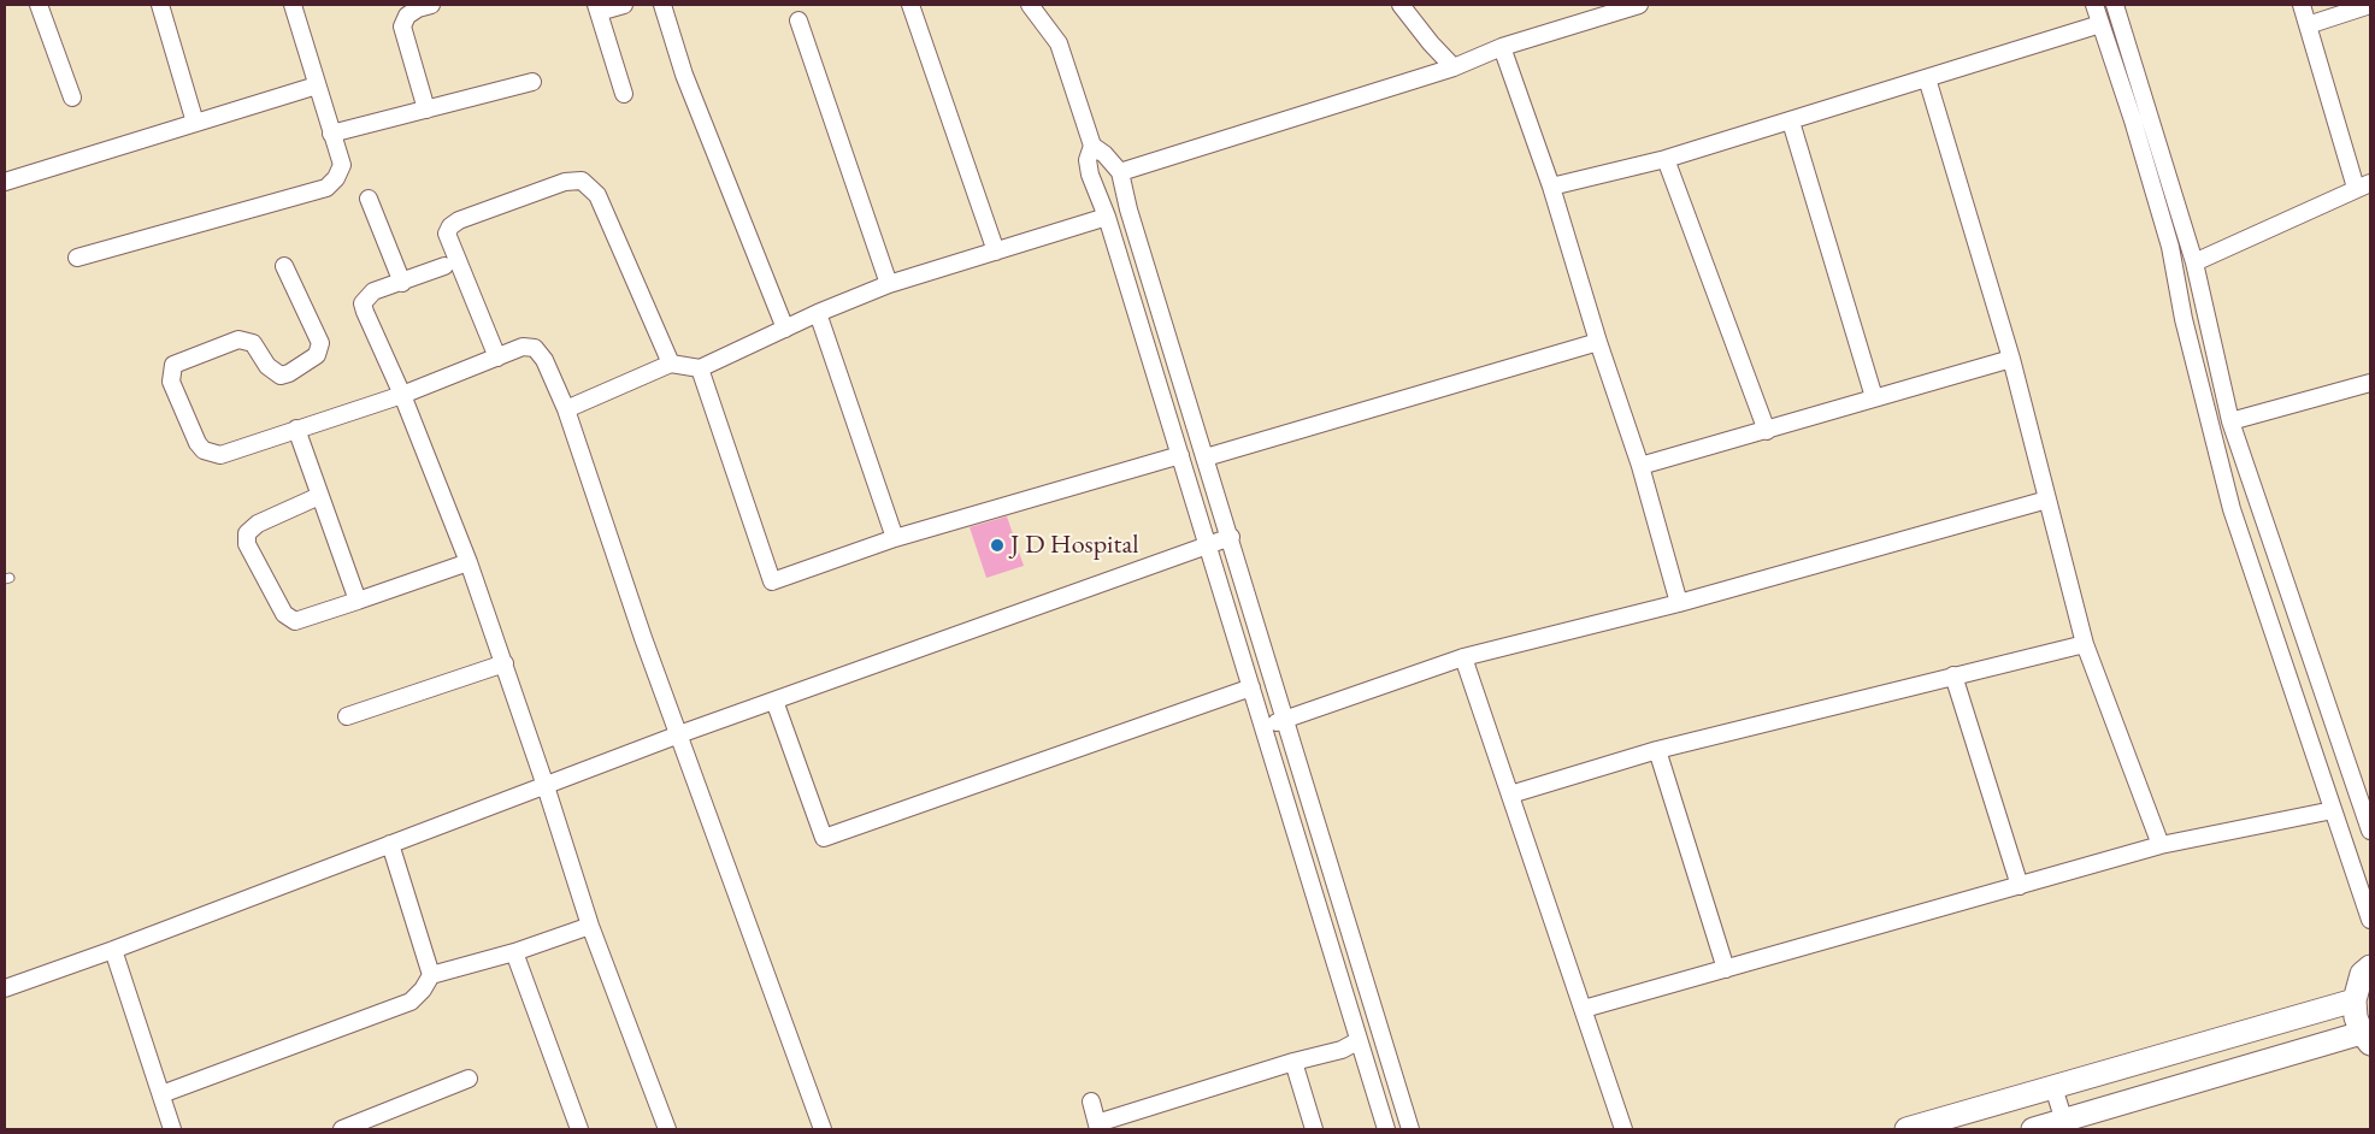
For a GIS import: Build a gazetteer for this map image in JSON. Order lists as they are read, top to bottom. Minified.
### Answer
{"places":["J D Hospital"]}
